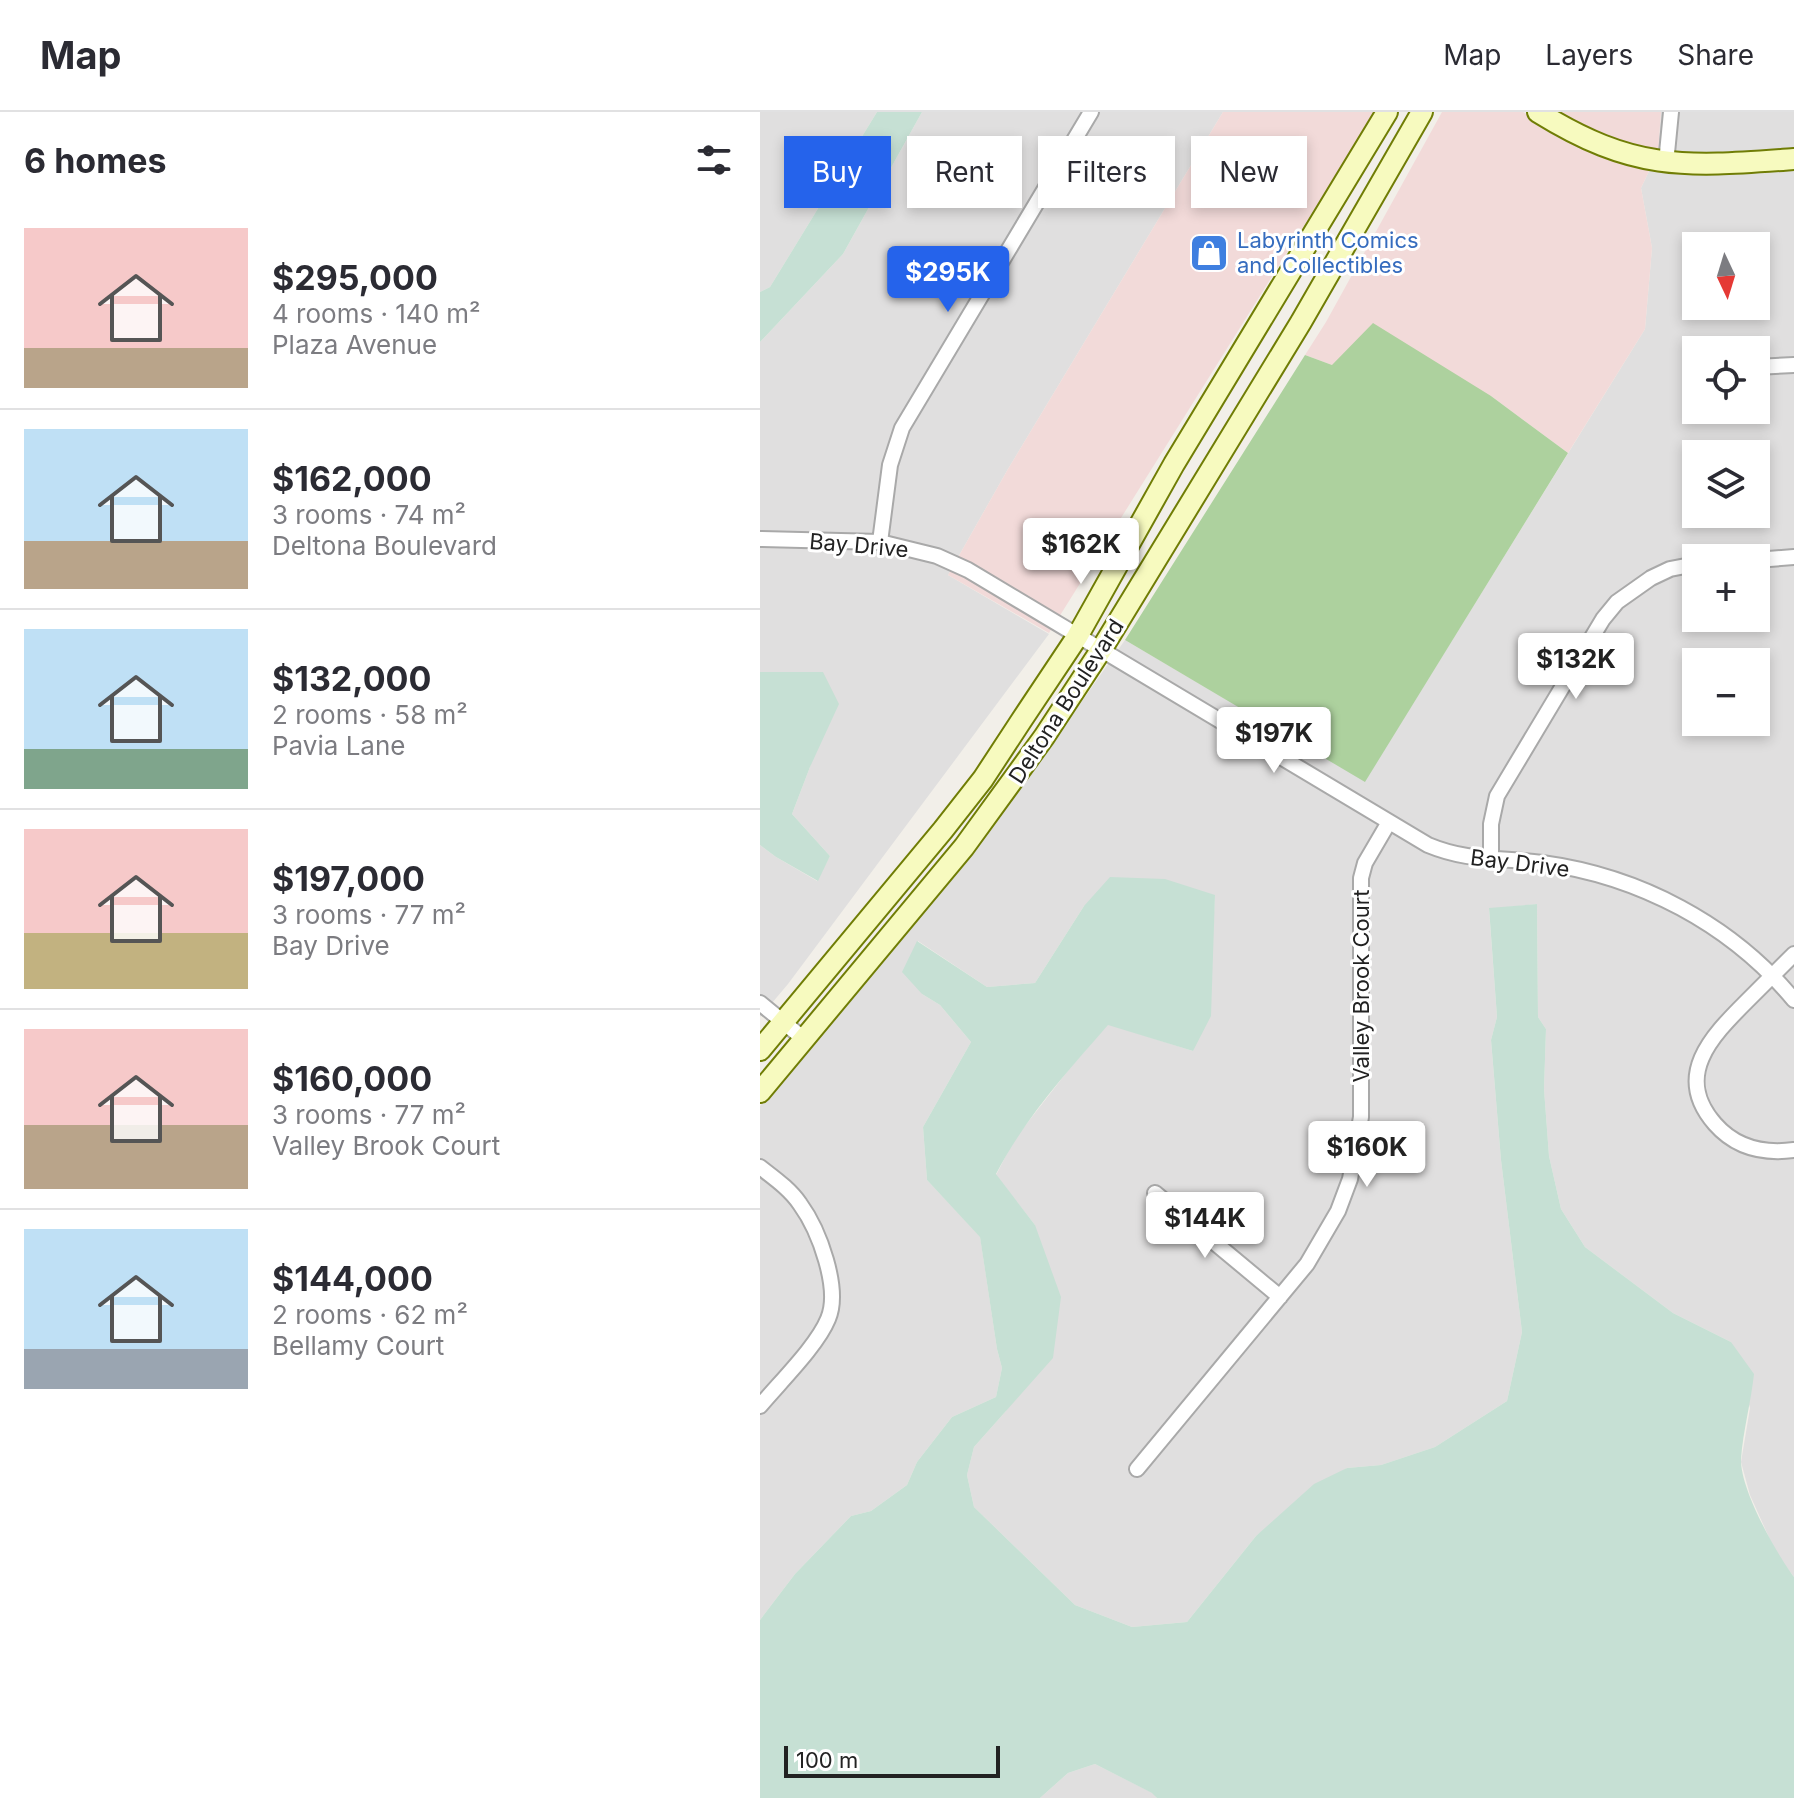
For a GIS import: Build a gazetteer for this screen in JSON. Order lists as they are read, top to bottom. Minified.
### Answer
{"streets":{"main road":["Deltona Boulevard"],"street":["Bay Drive","Valley Brook Court"]},"crossings":[["Bay Drive","Deltona Boulevard"],["Bay Drive","Valley Brook Court"]],"places":{"shop":["Labyrinth Comics and Collectibles"]},"scale_bar":"100 m","north":"bottom","page":{"header":"Map","nav":["Map","Layers","Share"],"heading":"6 homes","chip":["Buy","Rent","Filters","New"],"list":[{"name":"$295,000","note":"4 rooms · 140 m² · Plaza Avenue"},{"name":"$162,000","note":"3 rooms · 74 m² · Deltona Boulevard"},{"name":"$132,000","note":"2 rooms · 58 m² · Pavia Lane"},{"name":"$197,000","note":"3 rooms · 77 m² · Bay Drive"},{"name":"$160,000","note":"3 rooms · 77 m² · Valley Brook Court"},{"name":"$144,000","note":"2 rooms · 62 m² · Bellamy Court"}],"map_buttons":["+","−"],"price":["$295K","$162K","$132K","$197K","$160K","$144K"],"scale":"100 m"}}
